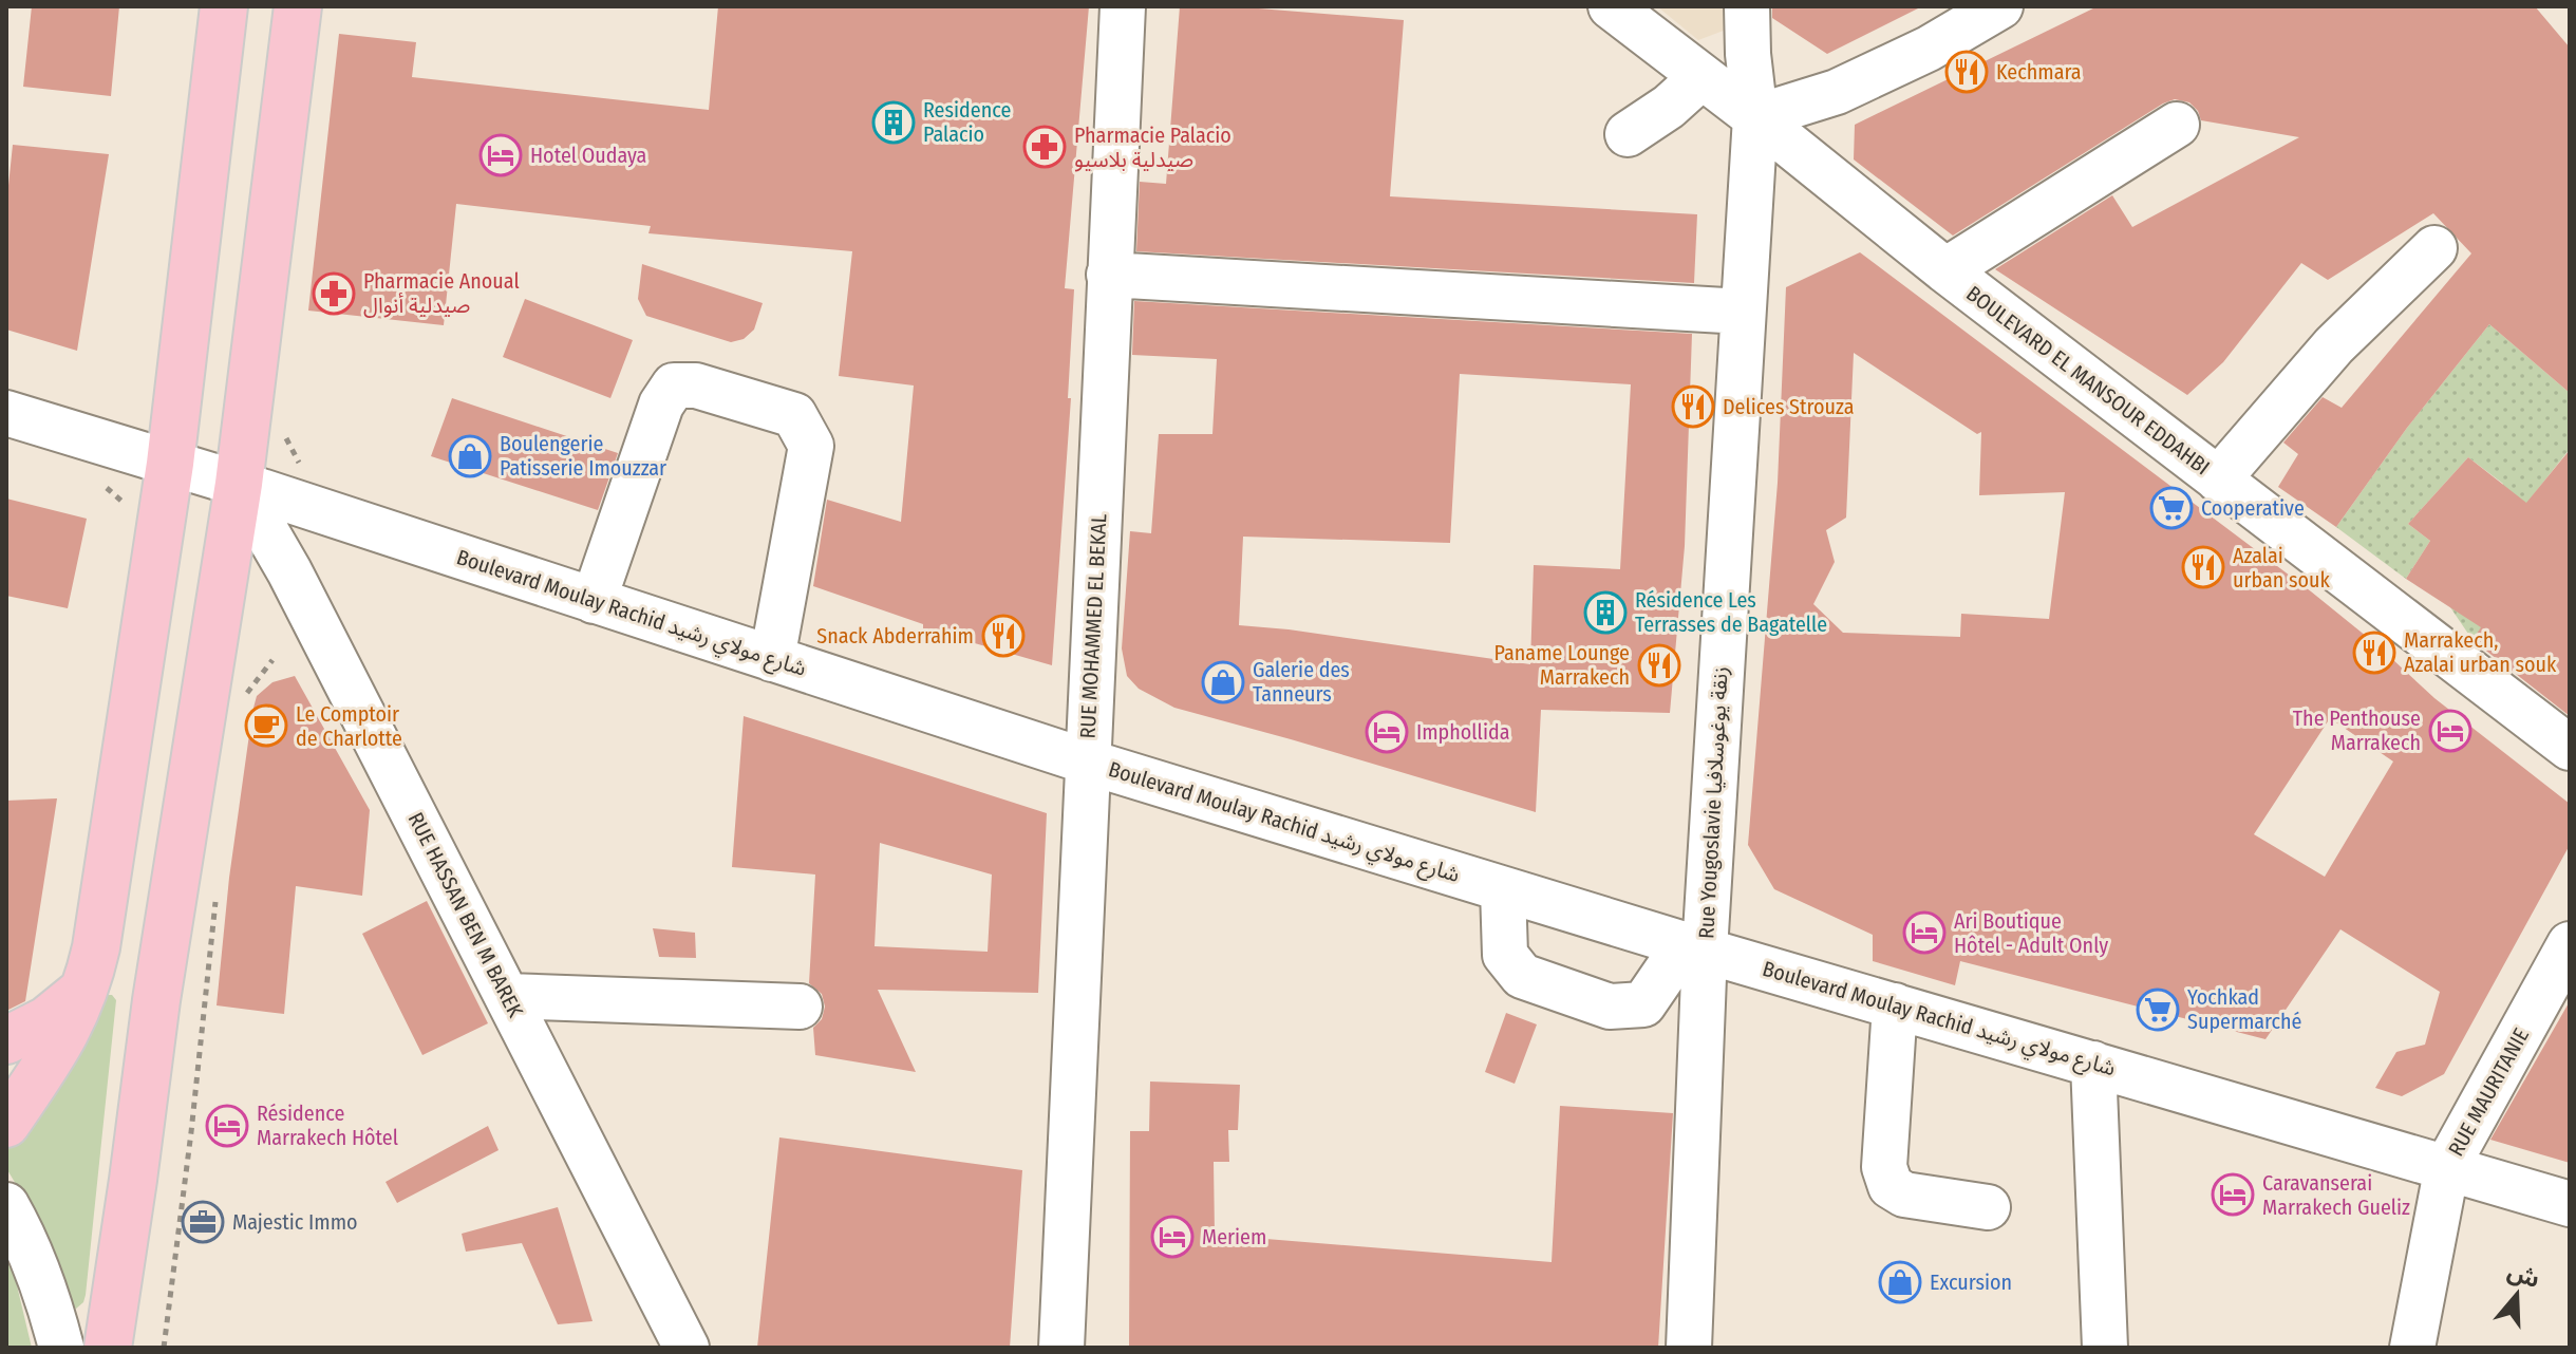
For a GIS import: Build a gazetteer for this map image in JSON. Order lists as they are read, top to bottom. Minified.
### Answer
{"streets":{"street":["BOULEVARD EL MANSOUR EDDAHBI","Boulevard Moulay Rachid شارع مولاي رشيد","RUE MOHAMMED EL BEKAL","Rue Yougoslavie زنقة يوغوسلافيا","RUE HASSAN BEN M BAREK","RUE MAURITANIE"]},"crossings":[["BOULEVARD EL MANSOUR EDDAHBI","Rue Yougoslavie زنقة يوغوسلافيا"],["Boulevard Moulay Rachid شارع مولاي رشيد","RUE MOHAMMED EL BEKAL"],["Boulevard Moulay Rachid شارع مولاي رشيد","Rue Yougoslavie زنقة يوغوسلافيا"],["Boulevard Moulay Rachid شارع مولاي رشيد","RUE HASSAN BEN M BAREK"],["Boulevard Moulay Rachid شارع مولاي رشيد","RUE MAURITANIE"]],"places":{"restaurant":["Kechmara","Delices Strouza","Azalai urban souk","Snack Abderrahim","Marrakech, Azalai urban souk","Paname Lounge Marrakech"],"building":["Residence Palacio","Résidence Les Terrasses de Bagatelle"],"pharmacy":["Pharmacie Palacio صيدلية بلاسيو","Pharmacie Anoual صيدلية أنوال"],"hotel":["Hotel Oudaya","The Penthouse Marrakech","Imphollida","Ari Boutique Hôtel - Adult Only","Résidence Marrakech Hôtel","Caravanserai Marrakech Gueliz","Meriem"],"shop":["Boulengerie Patisserie Imouzzar","Galerie des Tanneurs","Excursion"],"supermarket":["Cooperative","Yochkad Supermarché"],"cafe":["Le Comptoir de Charlotte"],"office":["Majestic Immo"]},"north":"top"}
